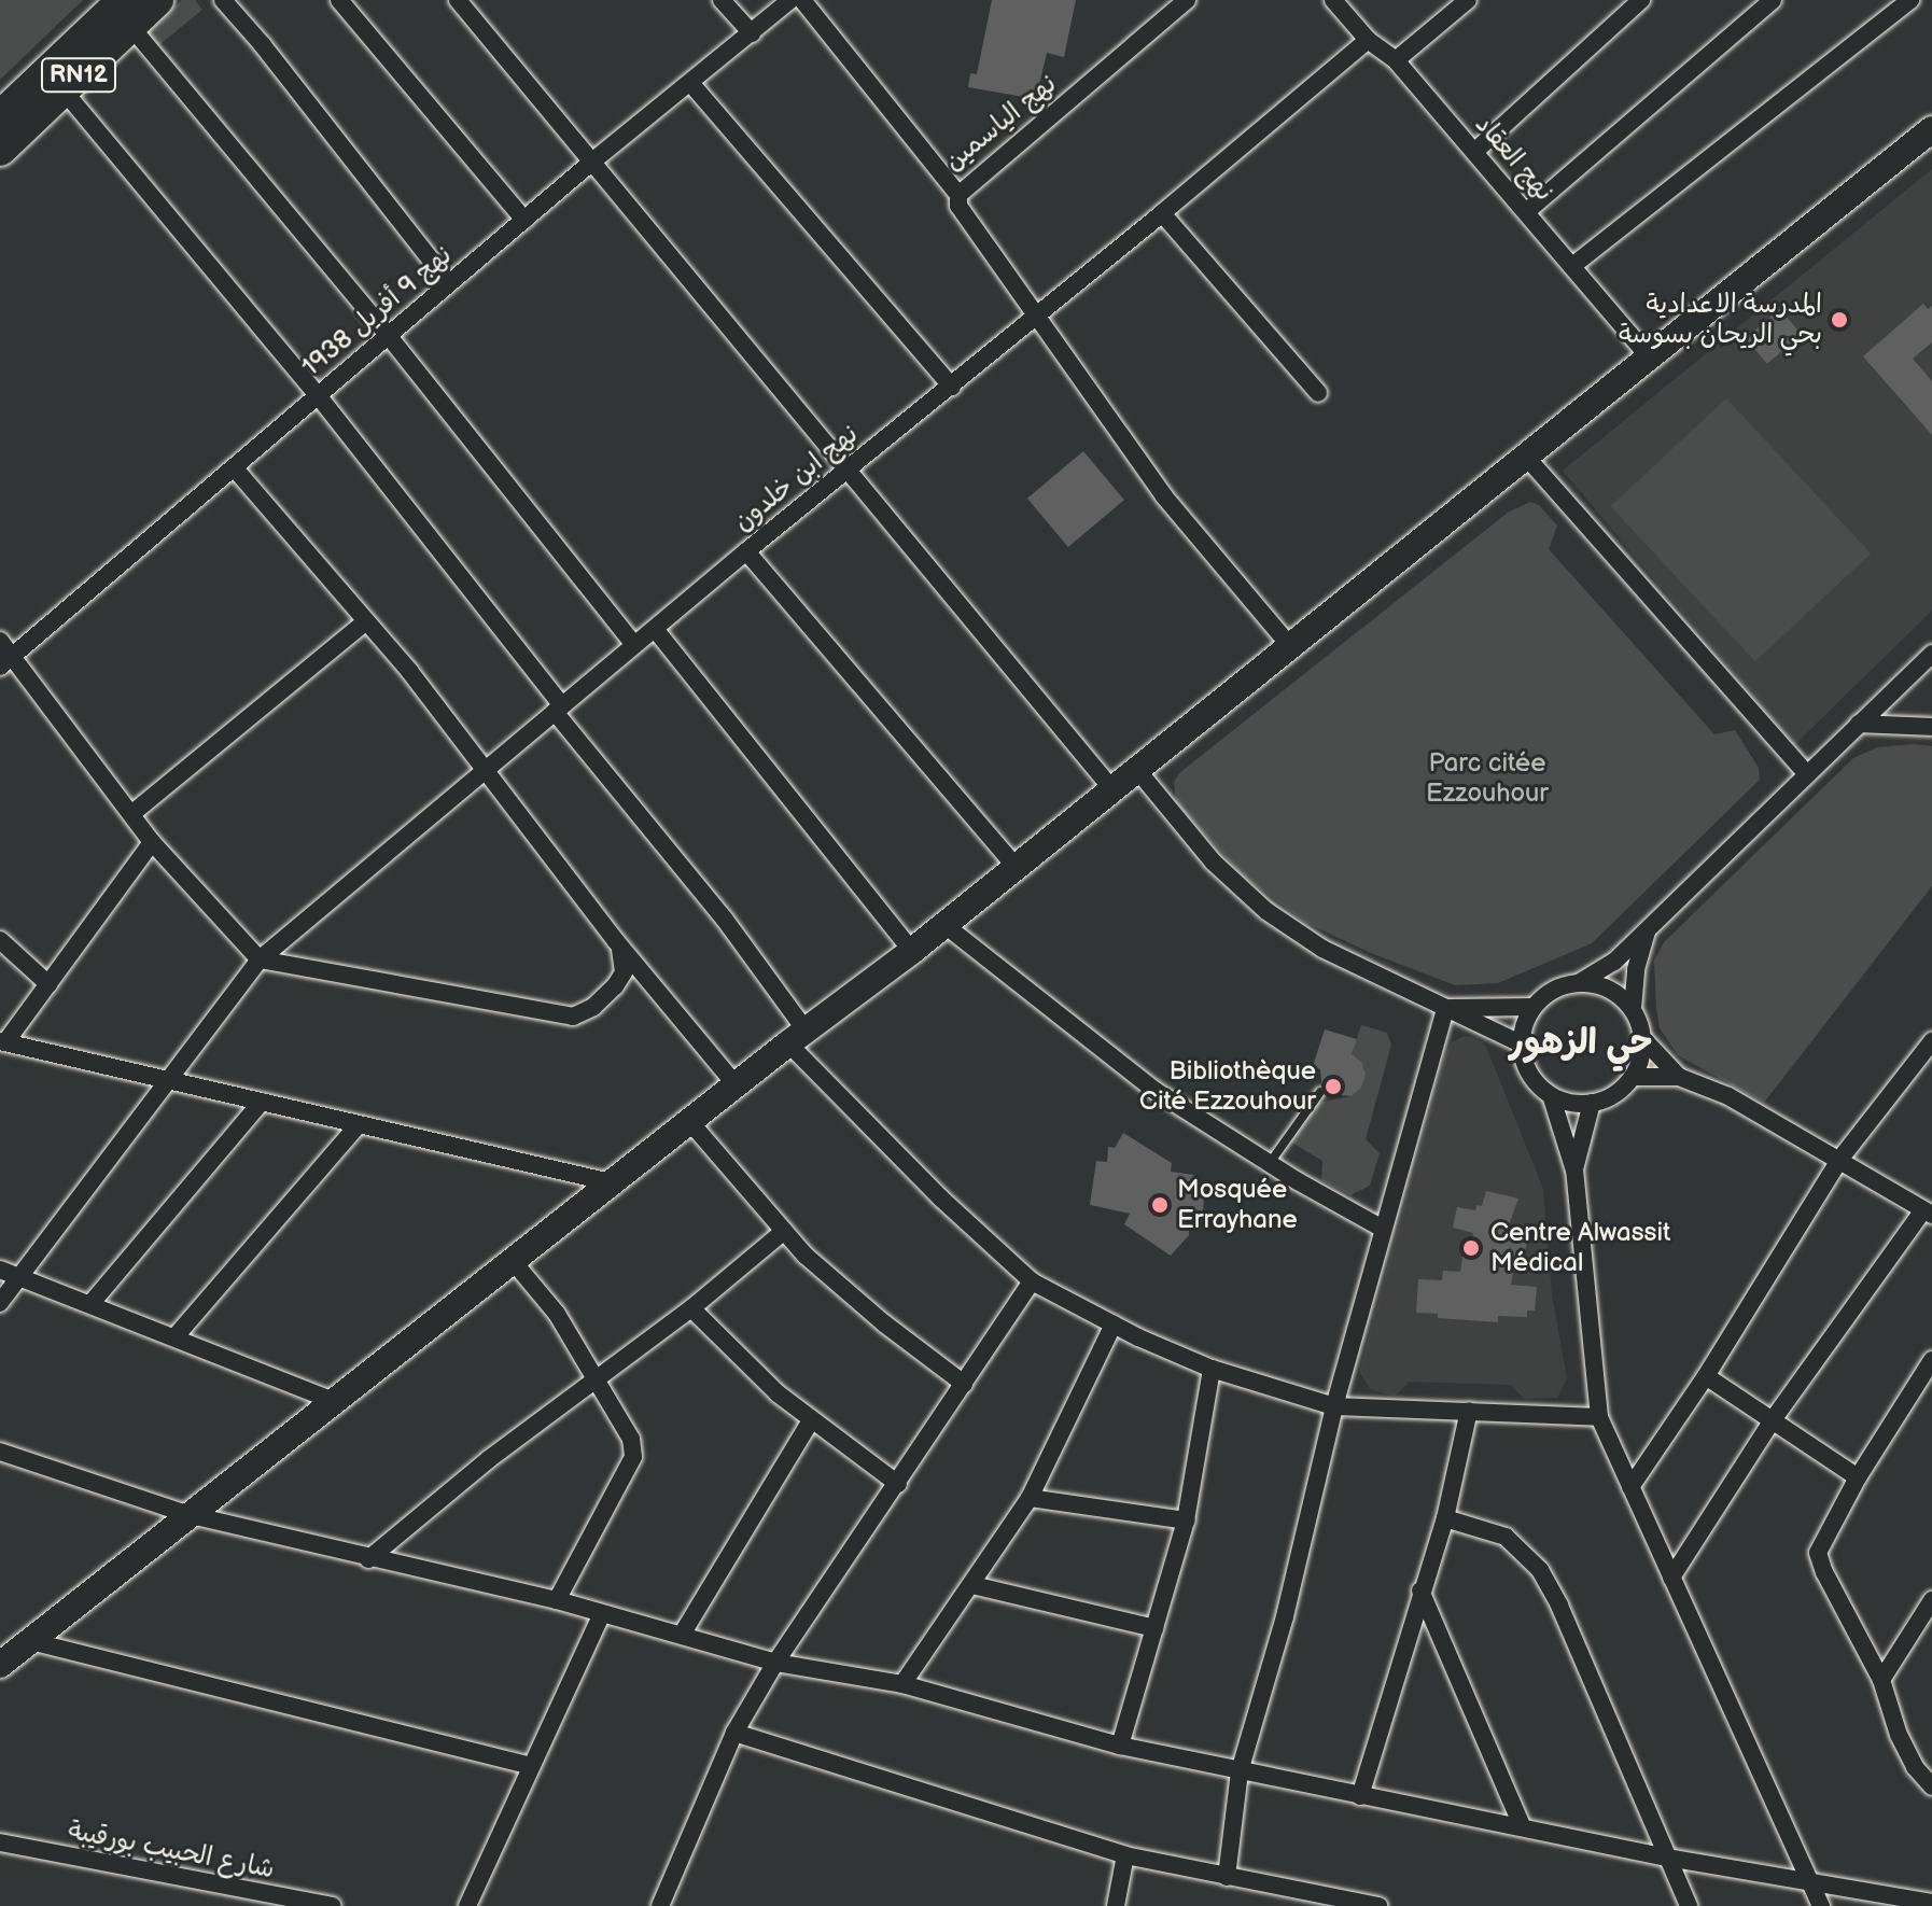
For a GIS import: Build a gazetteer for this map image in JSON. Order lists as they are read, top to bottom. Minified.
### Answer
{"streets":{"highway":["RN12"],"street":["نهج الياسمين","نهج العقاد","نهج 9 أفريل 1938","نهج ابن خلدون","شارع الحبيب بورقيبة"]},"crossings":[["نهج العقاد","نهج ابن خلدون"]],"districts":["حي الزهور"],"parks":["Parc citée Ezzouhour"],"places":["المدرسة الاعدادية بحي الريحان بسوسة","Bibliothèque Cité Ezzouhour","Mosquée Errayhane","Centre Alwassit Médical"]}
